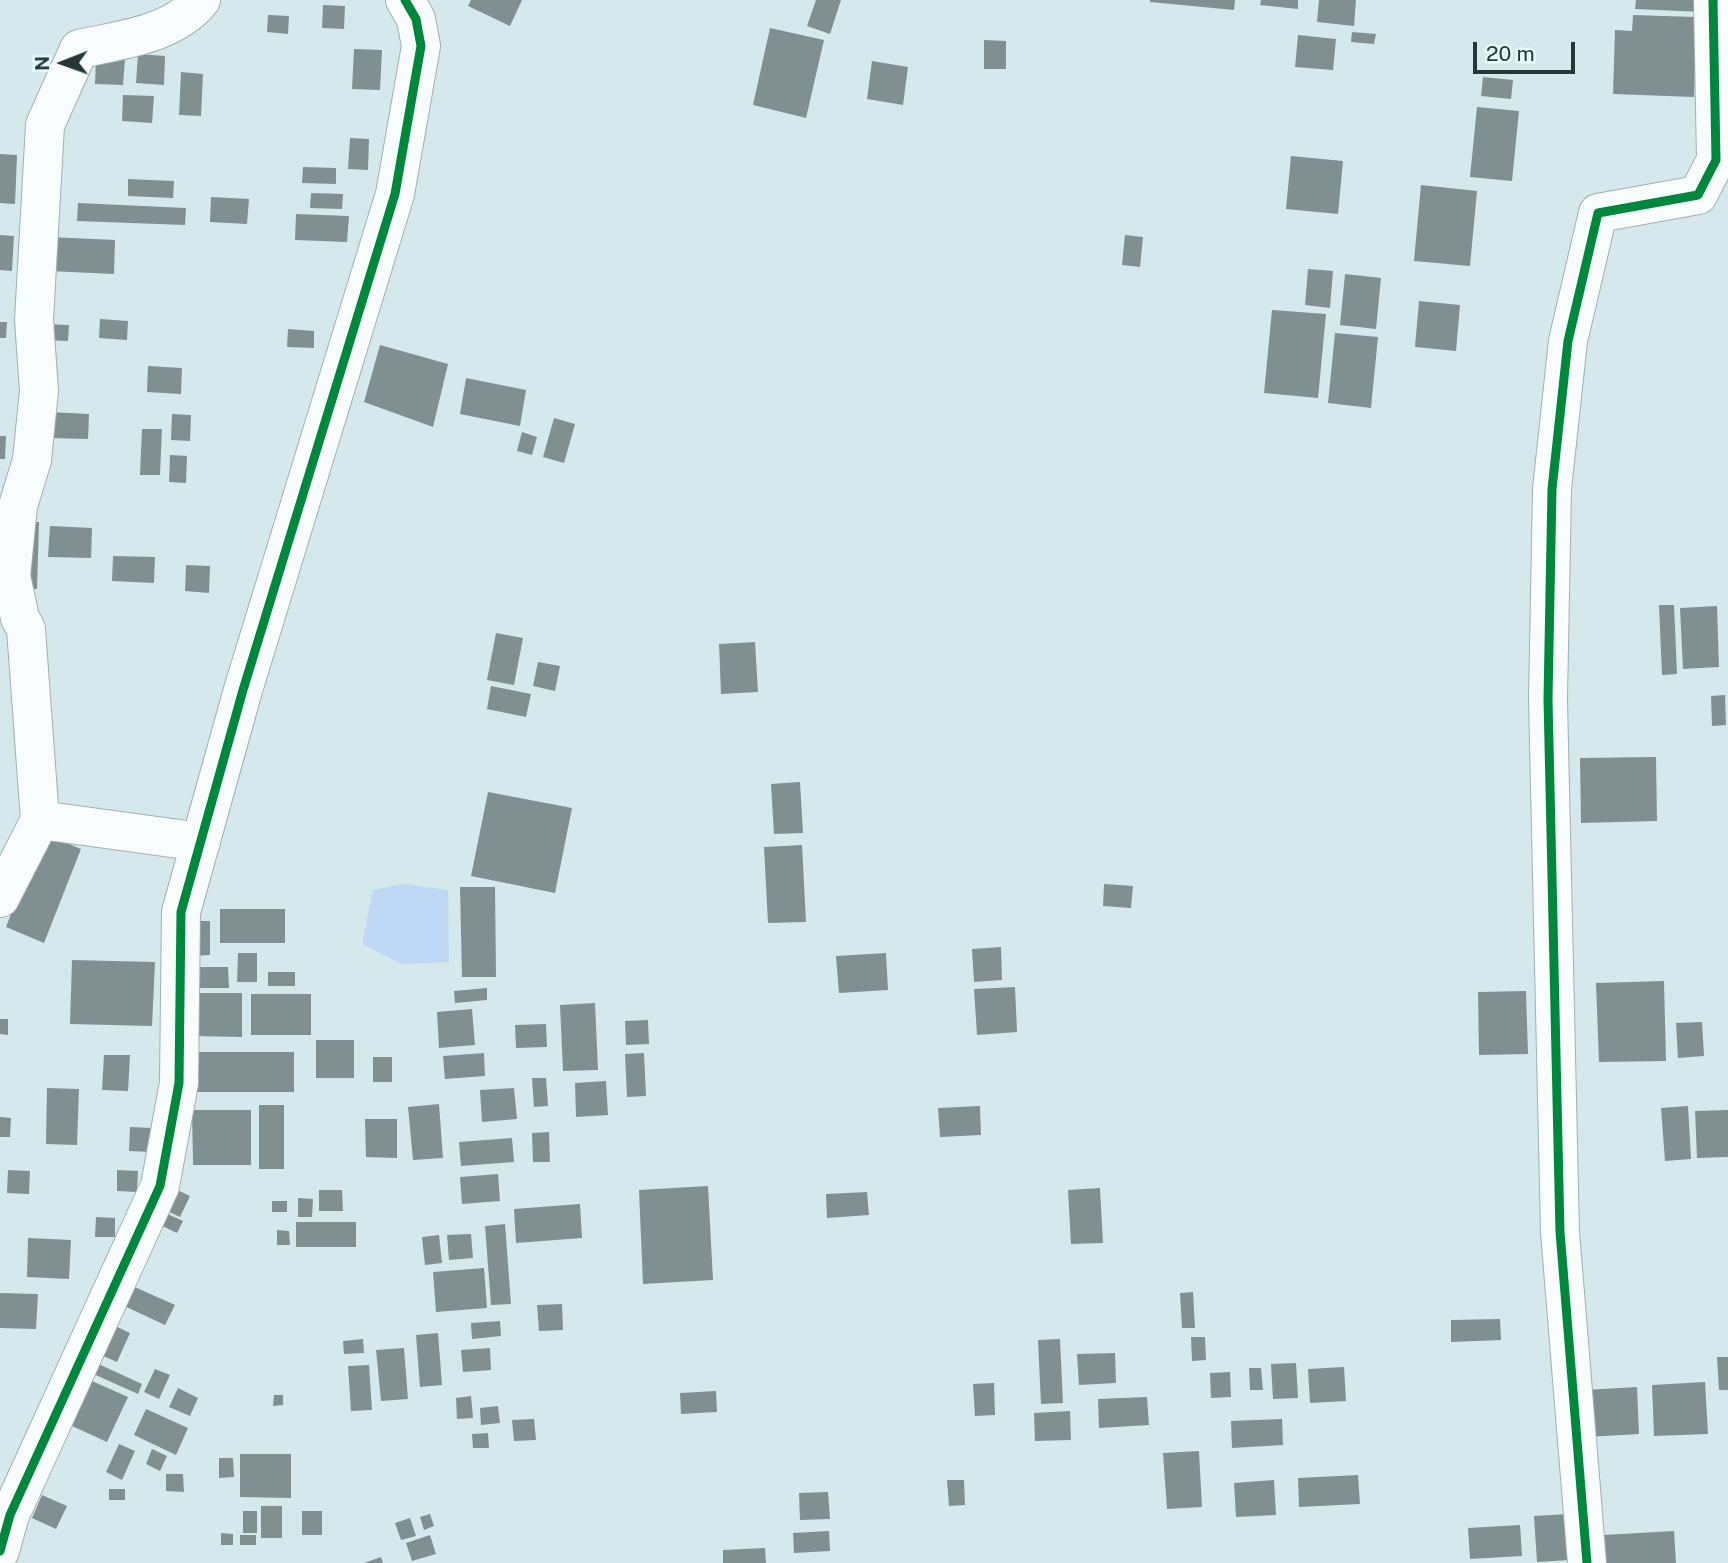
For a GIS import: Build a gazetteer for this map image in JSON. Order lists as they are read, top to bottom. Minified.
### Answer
{"scale_bar":"20 m","north":"left"}
